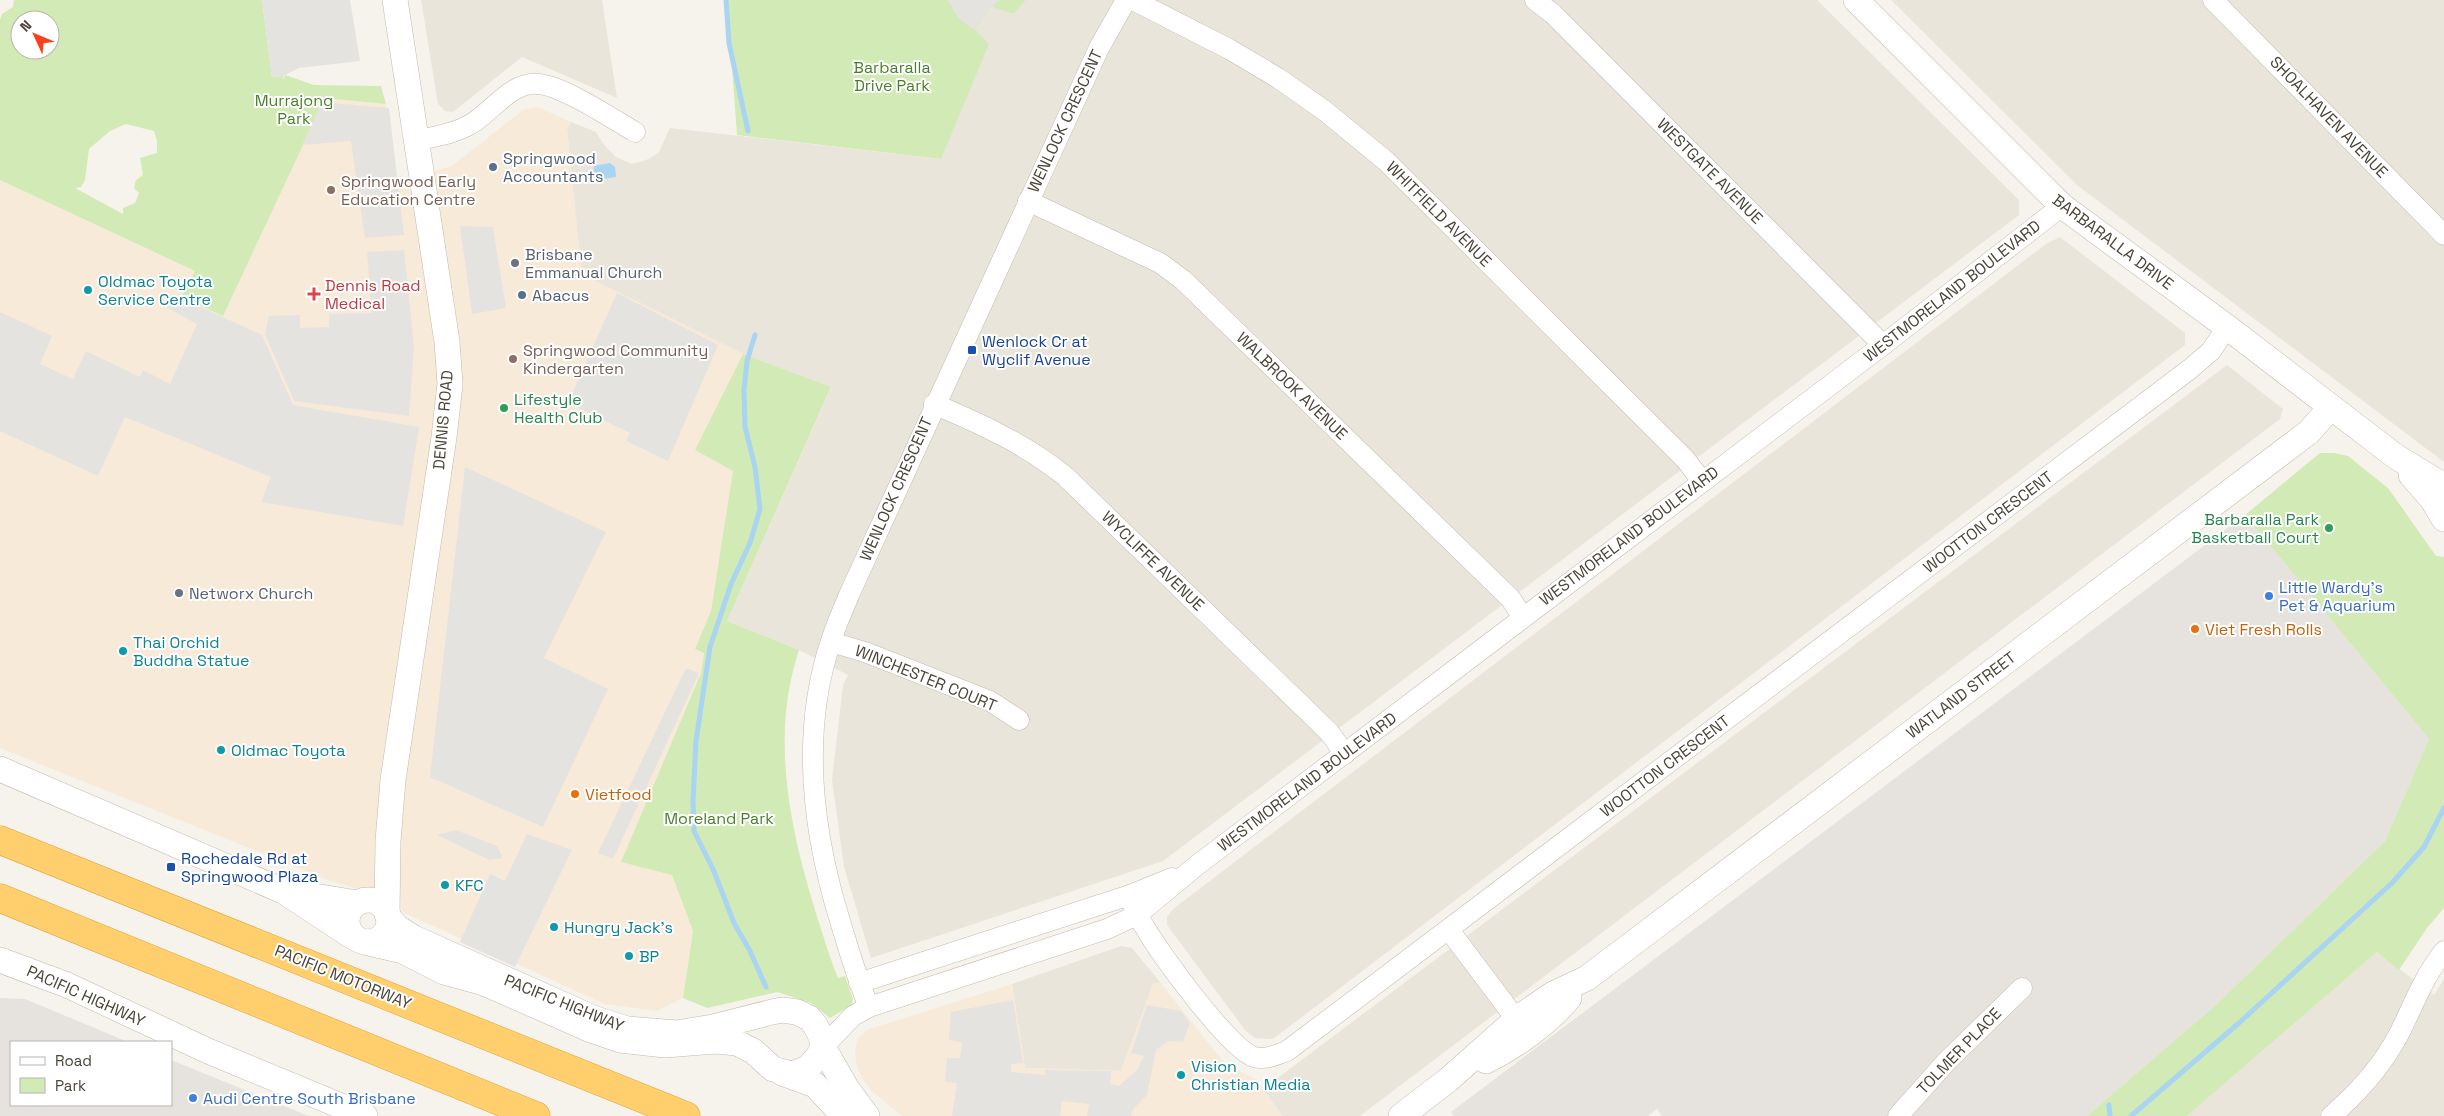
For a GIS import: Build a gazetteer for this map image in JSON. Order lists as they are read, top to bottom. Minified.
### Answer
{"streets":{"highway":["PACIFIC MOTORWAY"],"street":["SHOALHAVEN AVENUE","WENLOCK CRESCENT","WESTGATE AVENUE","WHITFIELD AVENUE","BARBARALLA DRIVE","WESTMORELAND BOULEVARD","WALBROOK AVENUE","DENNIS ROAD","WOOTTON CRESCENT","WYCLIFFE AVENUE","WINCHESTER COURT","WATLAND STREET","PACIFIC HIGHWAY","TOLMER PLACE"]},"crossings":[["WENLOCK CRESCENT","WESTMORELAND BOULEVARD"],["WENLOCK CRESCENT","WALBROOK AVENUE"],["WENLOCK CRESCENT","WYCLIFFE AVENUE"],["WENLOCK CRESCENT","WINCHESTER COURT"],["WESTGATE AVENUE","WESTMORELAND BOULEVARD"],["WHITFIELD AVENUE","WESTMORELAND BOULEVARD"],["BARBARALLA DRIVE","WESTMORELAND BOULEVARD"],["BARBARALLA DRIVE","WOOTTON CRESCENT"],["BARBARALLA DRIVE","WATLAND STREET"],["WESTMORELAND BOULEVARD","WALBROOK AVENUE"],["WESTMORELAND BOULEVARD","WOOTTON CRESCENT"],["WESTMORELAND BOULEVARD","WYCLIFFE AVENUE"],["WESTMORELAND BOULEVARD","PACIFIC HIGHWAY"],["DENNIS ROAD","PACIFIC HIGHWAY"]],"parks":["Barbaralla Drive Park","Murrajong Park","Moreland Park"],"places":{"other":["Springwood Accountants","Springwood Early Education Centre","Brisbane Emmanual Church","Oldmac Toyota Service Centre","Abacus","Springwood Community Kindergarten","Lifestyle Health Club","Barbaralla Park Basketball Court","Networx Church","Little Wardy's Pet & Aquarium","Viet Fresh Rolls","Thai Orchid Buddha Statue","Oldmac Toyota","Vietfood","KFC","Hungry Jack's","BP","Vision Christian Media","Audi Centre South Brisbane"],"health":["Dennis Road Medical"],"transit":["Wenlock Cr at Wyclif Avenue","Rochedale Rd at Springwood Plaza"]},"legend":["Road","Park"],"north":"top left"}
